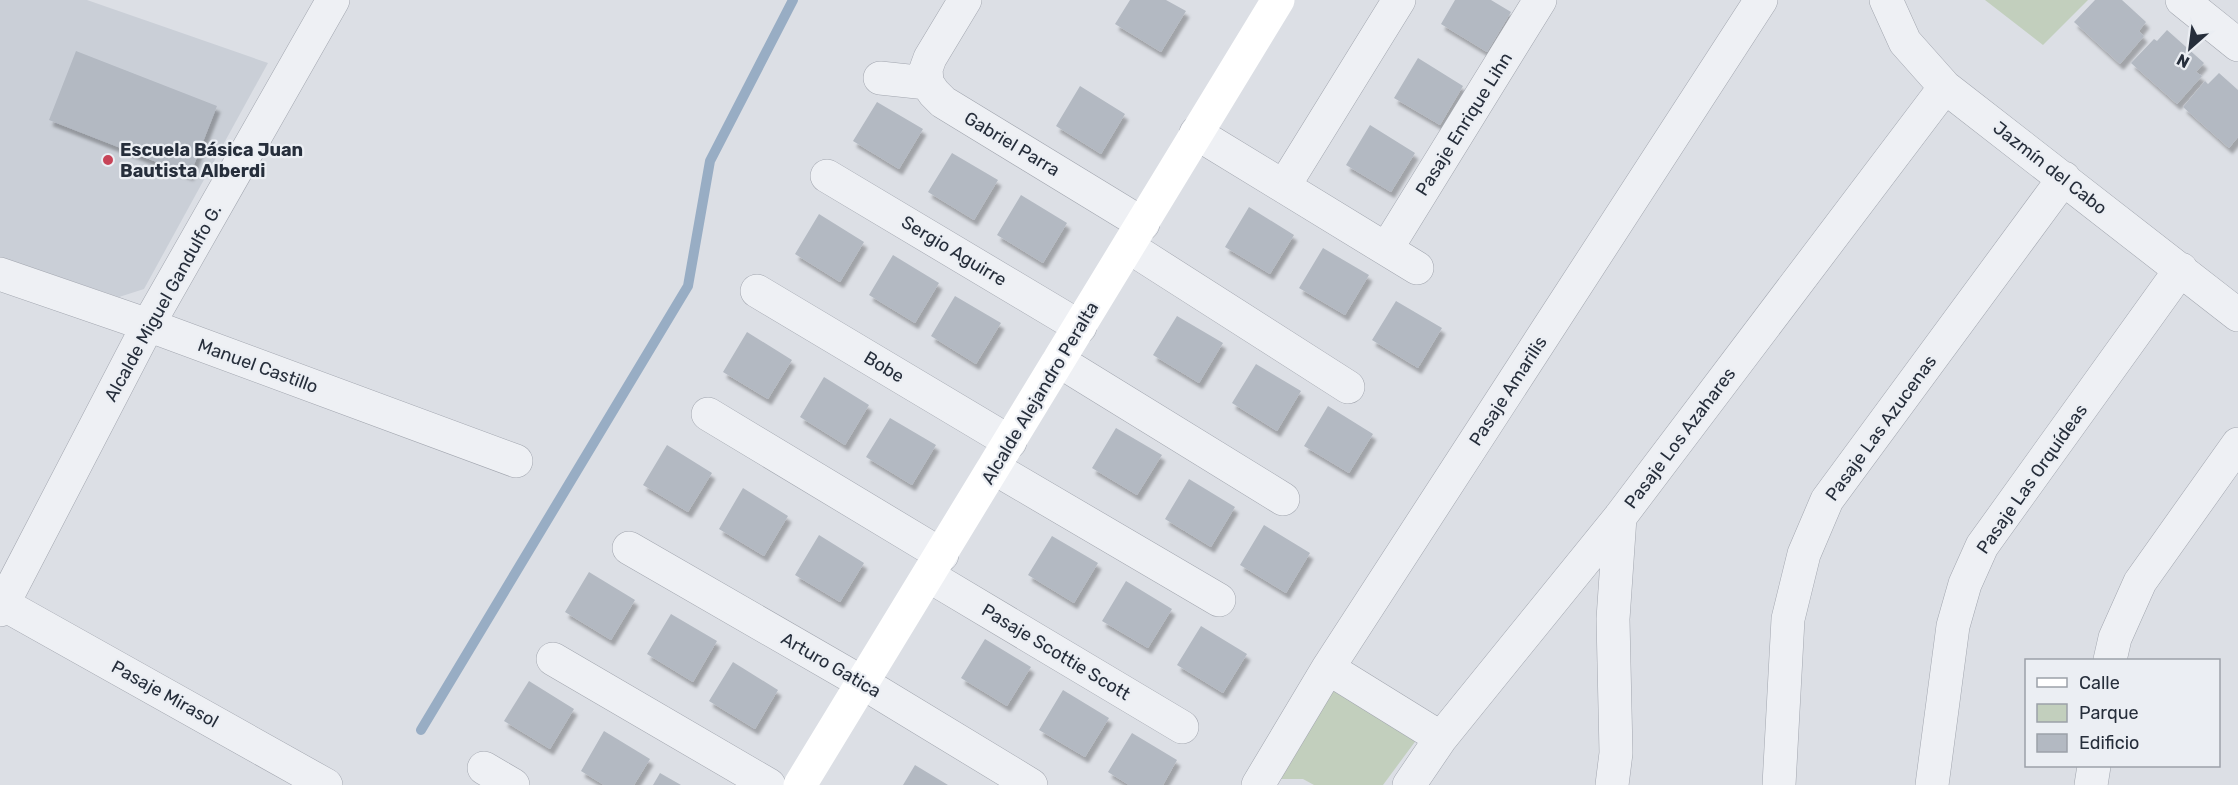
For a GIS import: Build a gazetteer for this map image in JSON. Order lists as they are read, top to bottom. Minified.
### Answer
{"streets":{"street":["Pasaje Enrique Lihn","Gabriel Parra","Jazmín del Cabo","Sergio Aguirre","Alcalde Miguel Gandulfo G.","Manuel Castillo","Bobe","Pasaje Amarilis","Alcalde Alejandro Peralta","Pasaje Las Azucenas","Pasaje Los Azahares","Pasaje Las Orquídeas","Pasaje Scottie Scott","Arturo Gatica","Pasaje Mirasol"]},"crossings":[["Gabriel Parra","Alcalde Alejandro Peralta"],["Jazmín del Cabo","Pasaje Las Azucenas"],["Jazmín del Cabo","Pasaje Los Azahares"],["Jazmín del Cabo","Pasaje Las Orquídeas"],["Sergio Aguirre","Alcalde Alejandro Peralta"],["Alcalde Miguel Gandulfo G.","Manuel Castillo"],["Alcalde Miguel Gandulfo G.","Pasaje Mirasol"],["Bobe","Alcalde Alejandro Peralta"],["Alcalde Alejandro Peralta","Pasaje Scottie Scott"],["Alcalde Alejandro Peralta","Arturo Gatica"]],"places":["Escuela Básica Juan Bautista Alberdi"],"legend":["Calle","Parque","Edificio"],"north":"bottom left"}
